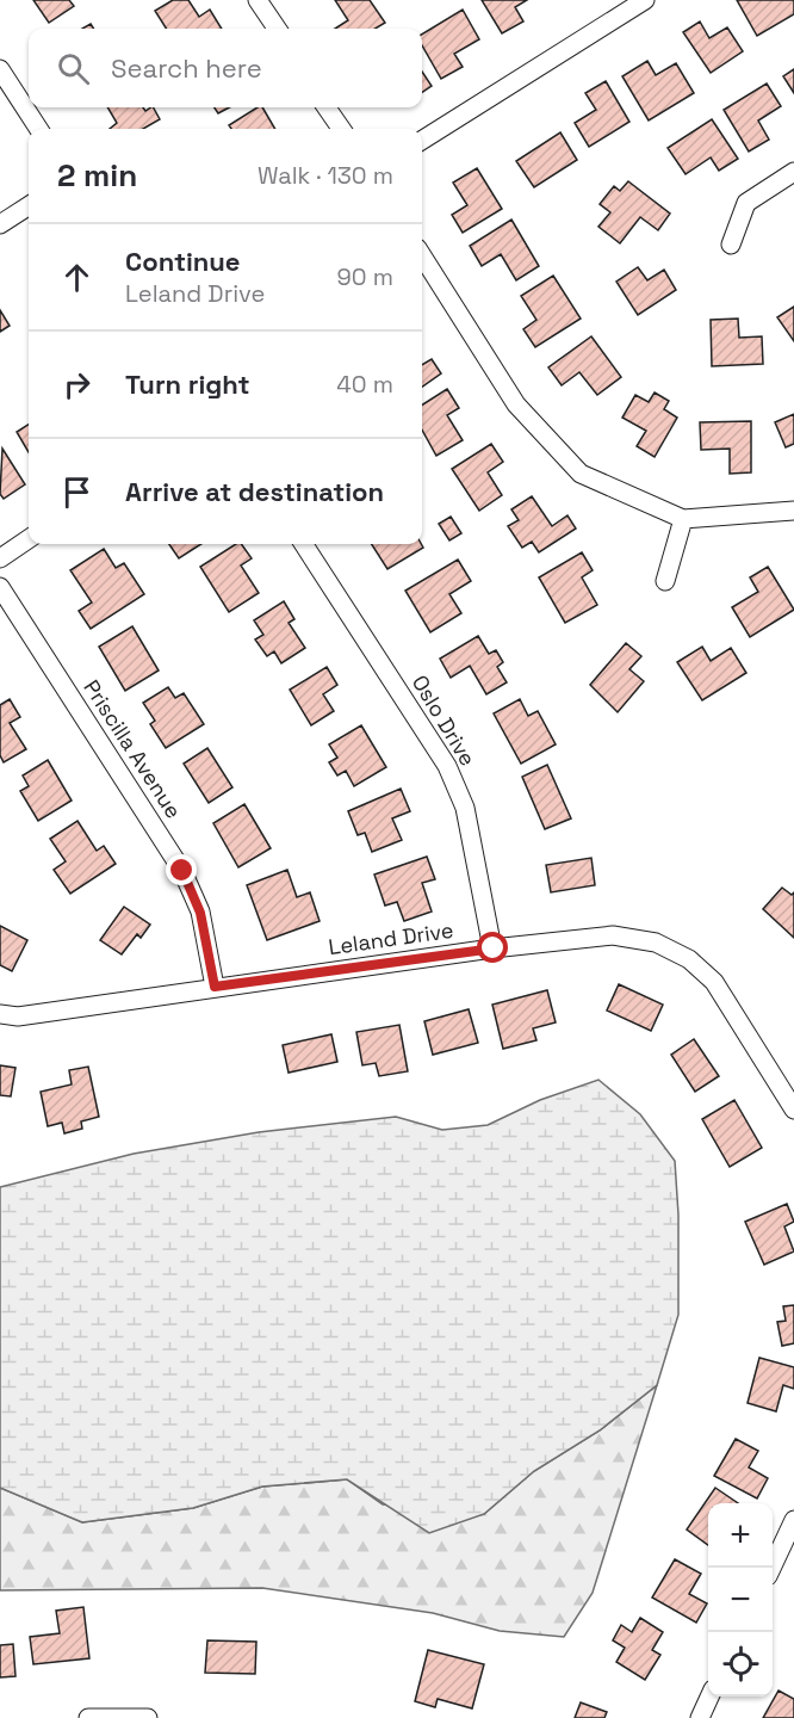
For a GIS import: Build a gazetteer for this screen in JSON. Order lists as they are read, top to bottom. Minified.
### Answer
{"streets":{"street":["Oslo Drive","Priscilla Avenue","Leland Drive"]},"crossings":[["Oslo Drive","Leland Drive"],["Priscilla Avenue","Leland Drive"]],"page":{"search":"Search here","heading":["2 min","Walk · 130 m"],"list":[["Continue","Leland Drive","90 m"],["Turn right","40 m"],"Arrive at destination"],"map_buttons":["+","−"]}}
